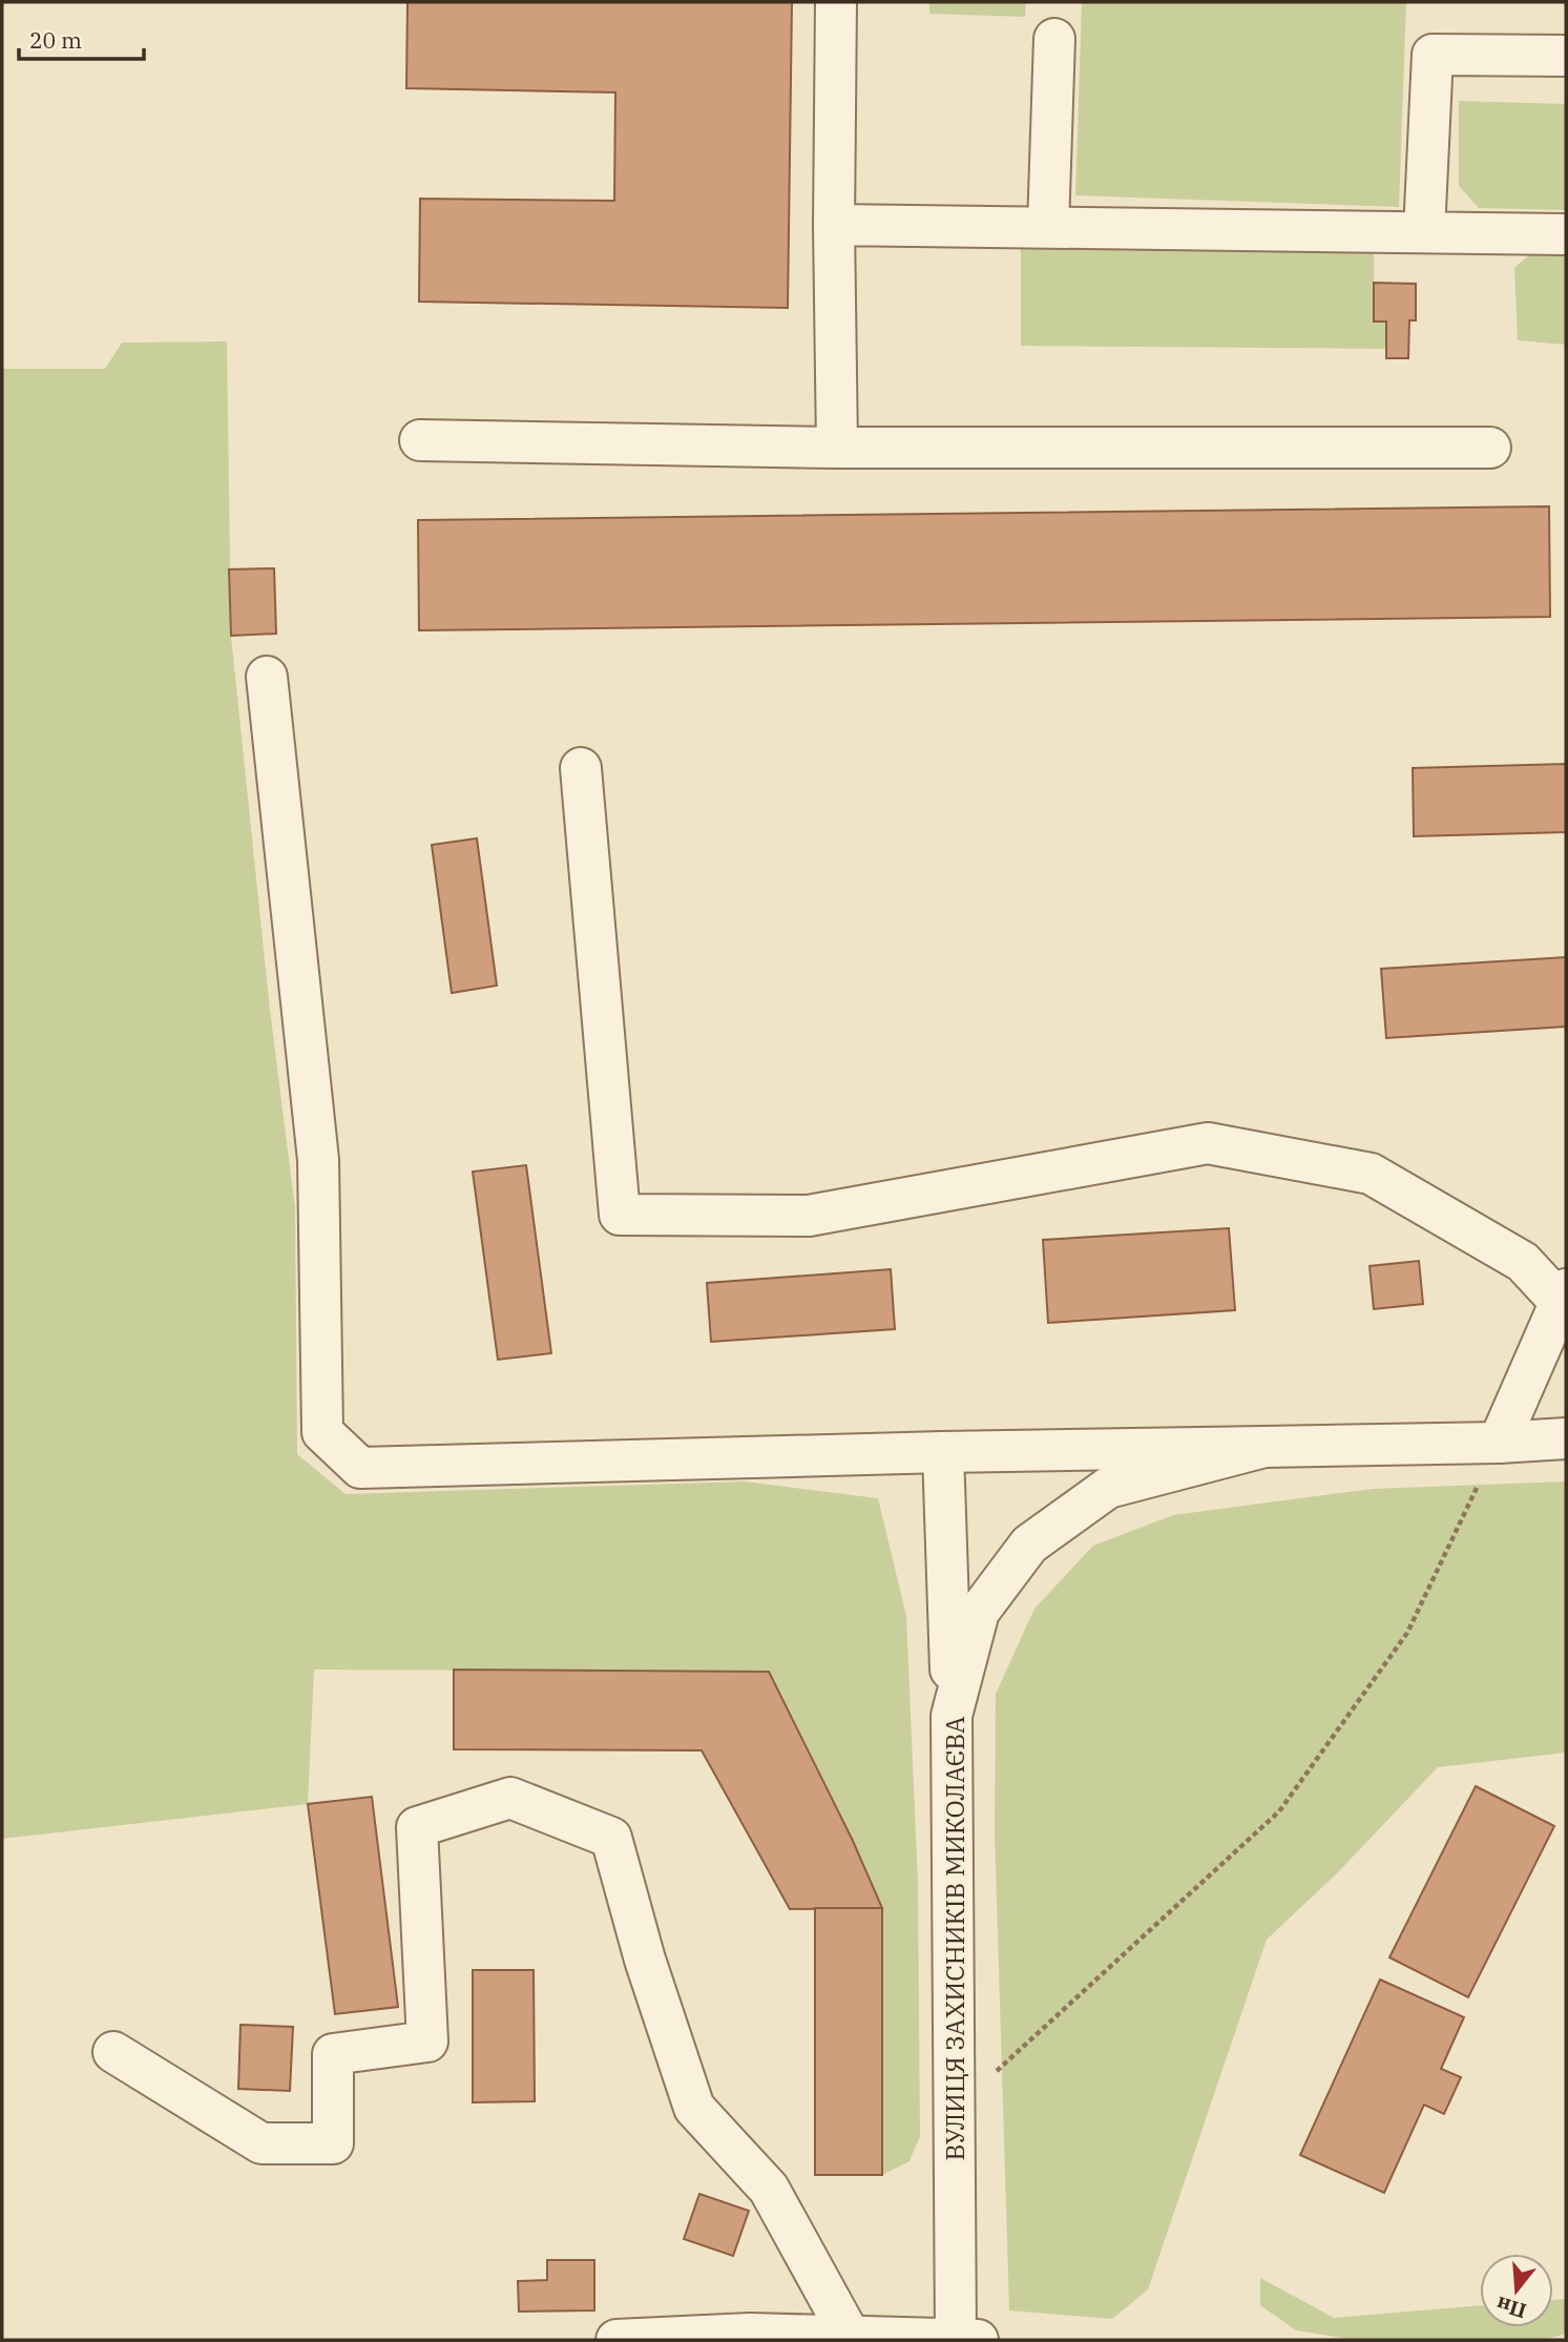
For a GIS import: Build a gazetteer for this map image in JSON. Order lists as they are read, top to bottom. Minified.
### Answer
{"streets":{"street":["ВУЛИЦЯ ЗАХИСНИКІВ МИКОЛАЄВА"]},"scale_bar":"20 m","north":"bottom"}
